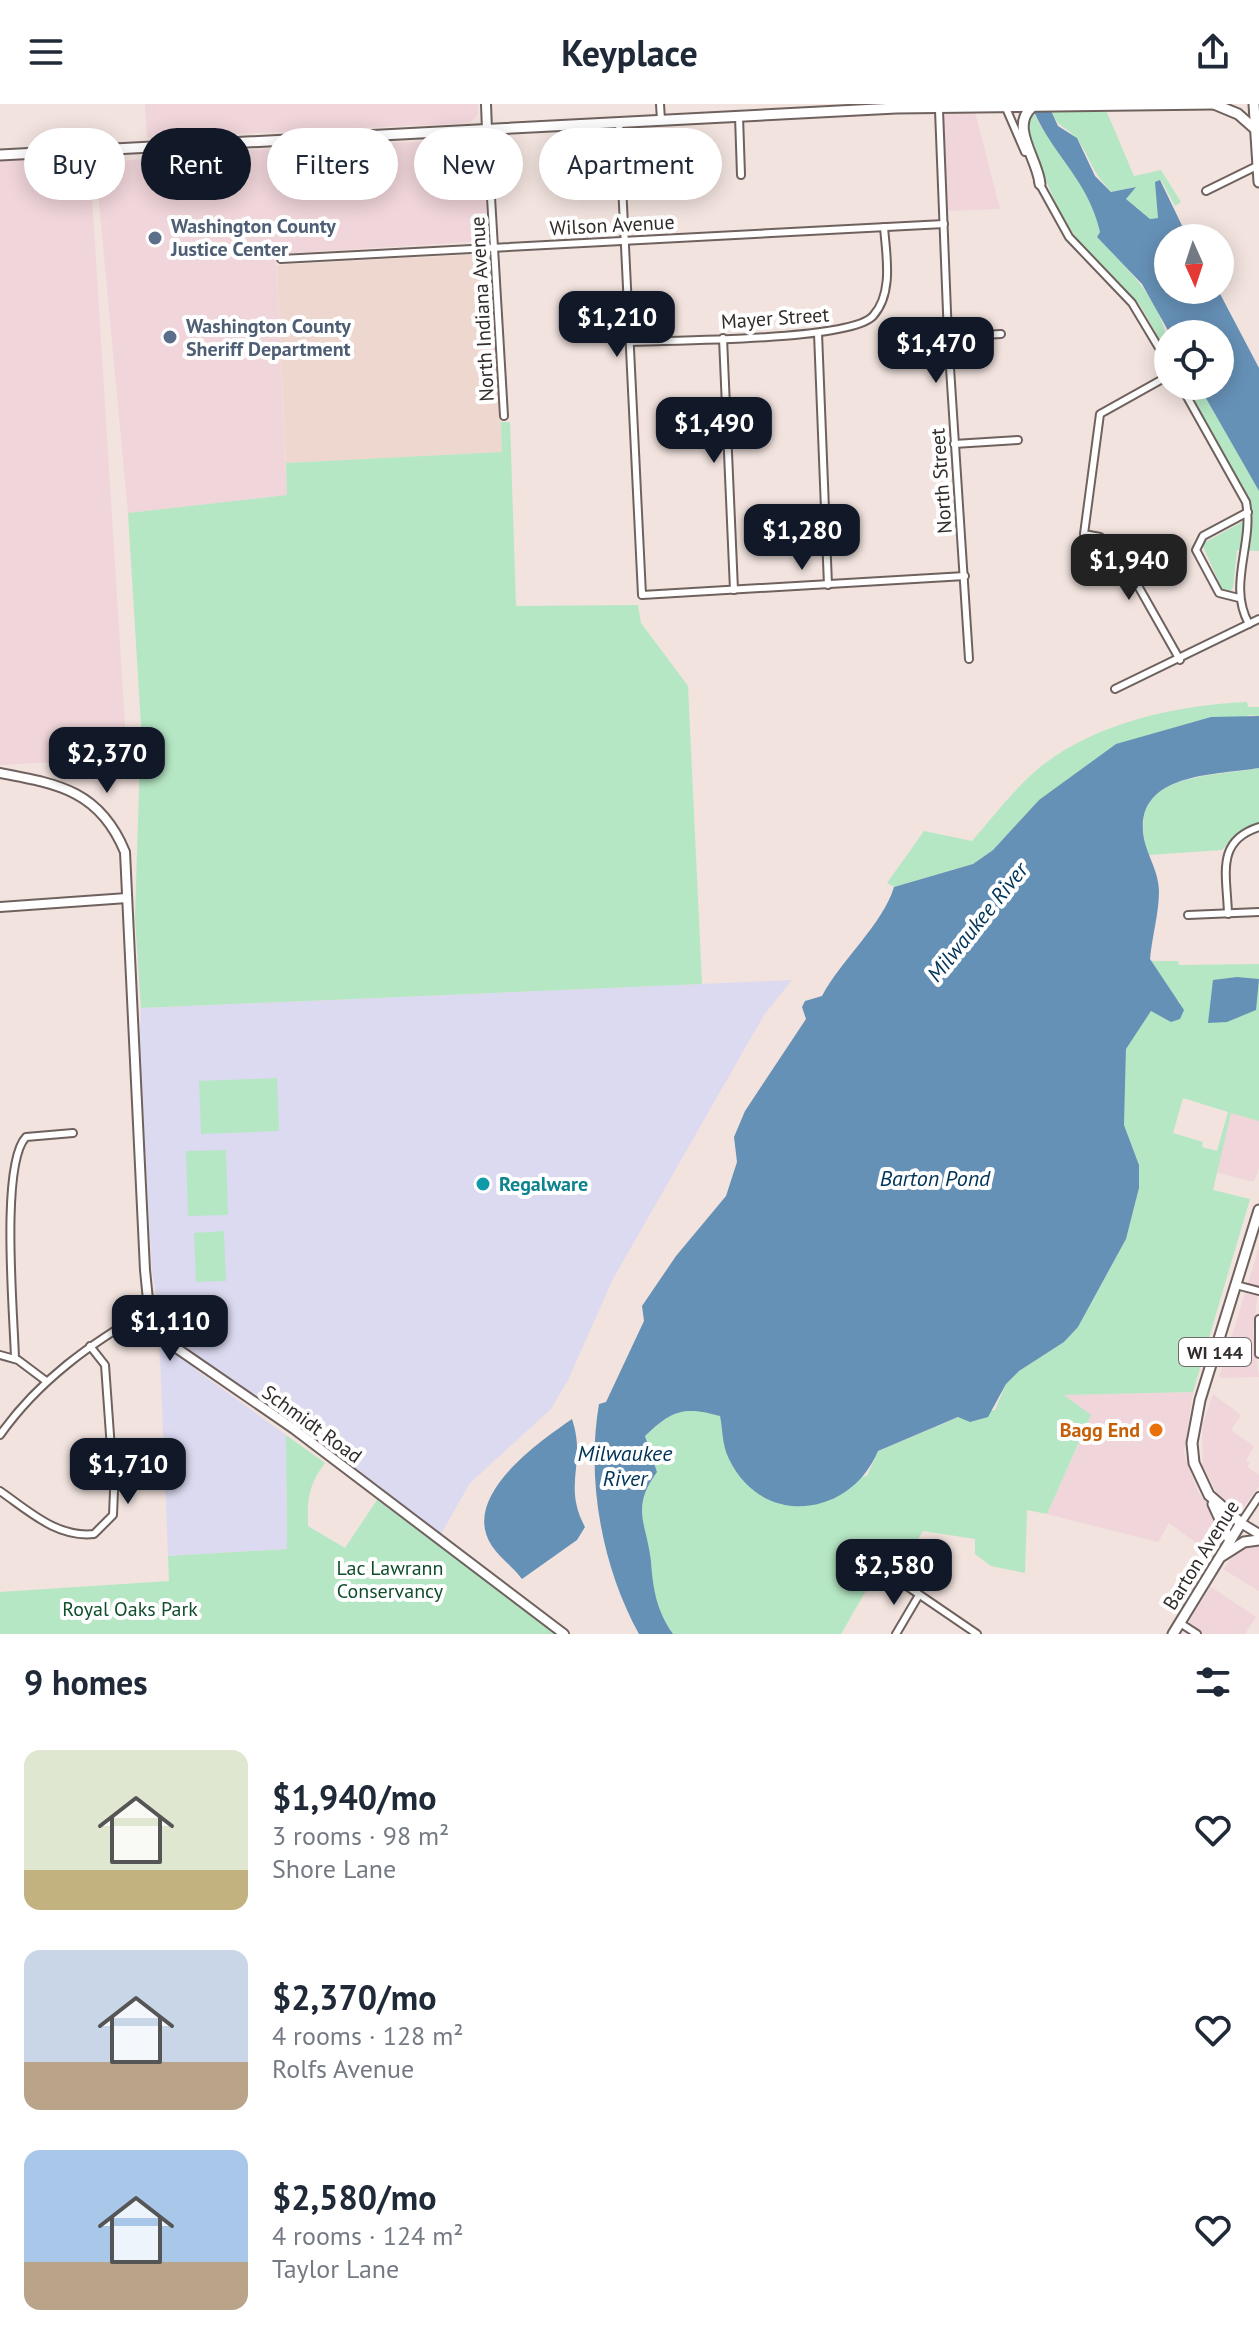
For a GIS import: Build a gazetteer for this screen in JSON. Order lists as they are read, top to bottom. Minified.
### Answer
{"streets":{"main road":["WI 144","Barton Avenue"],"street":["Wilson Avenue","North Indiana Avenue","Mayer Street","North Street","Schmidt Road"]},"crossings":[["Wilson Avenue","North Indiana Avenue"],["Wilson Avenue","Mayer Street"],["Wilson Avenue","North Street"],["WI 144","Barton Avenue"]],"water":["Milwaukee River","Barton Pond"],"parks":["Lac Lawrann Conservancy","Royal Oaks Park"],"places":["Washington County Justice Center","Washington County Sheriff Department","Regalware","Bagg End"],"north":"bottom","page":{"header":"Keyplace","chip":["Buy","Rent","Filters","New","Apartment"],"price":["$1,210","$1,470","$1,490","$1,280","$1,940","$2,370","$1,110","$1,710","$2,580"],"heading":"9 homes","list":[{"name":"$1,940/mo","note":"3 rooms · 98 m² · Shore Lane"},{"name":"$2,370/mo","note":"4 rooms · 128 m² · Rolfs Avenue"},{"name":"$2,580/mo","note":"4 rooms · 124 m² · Taylor Lane"}]}}
